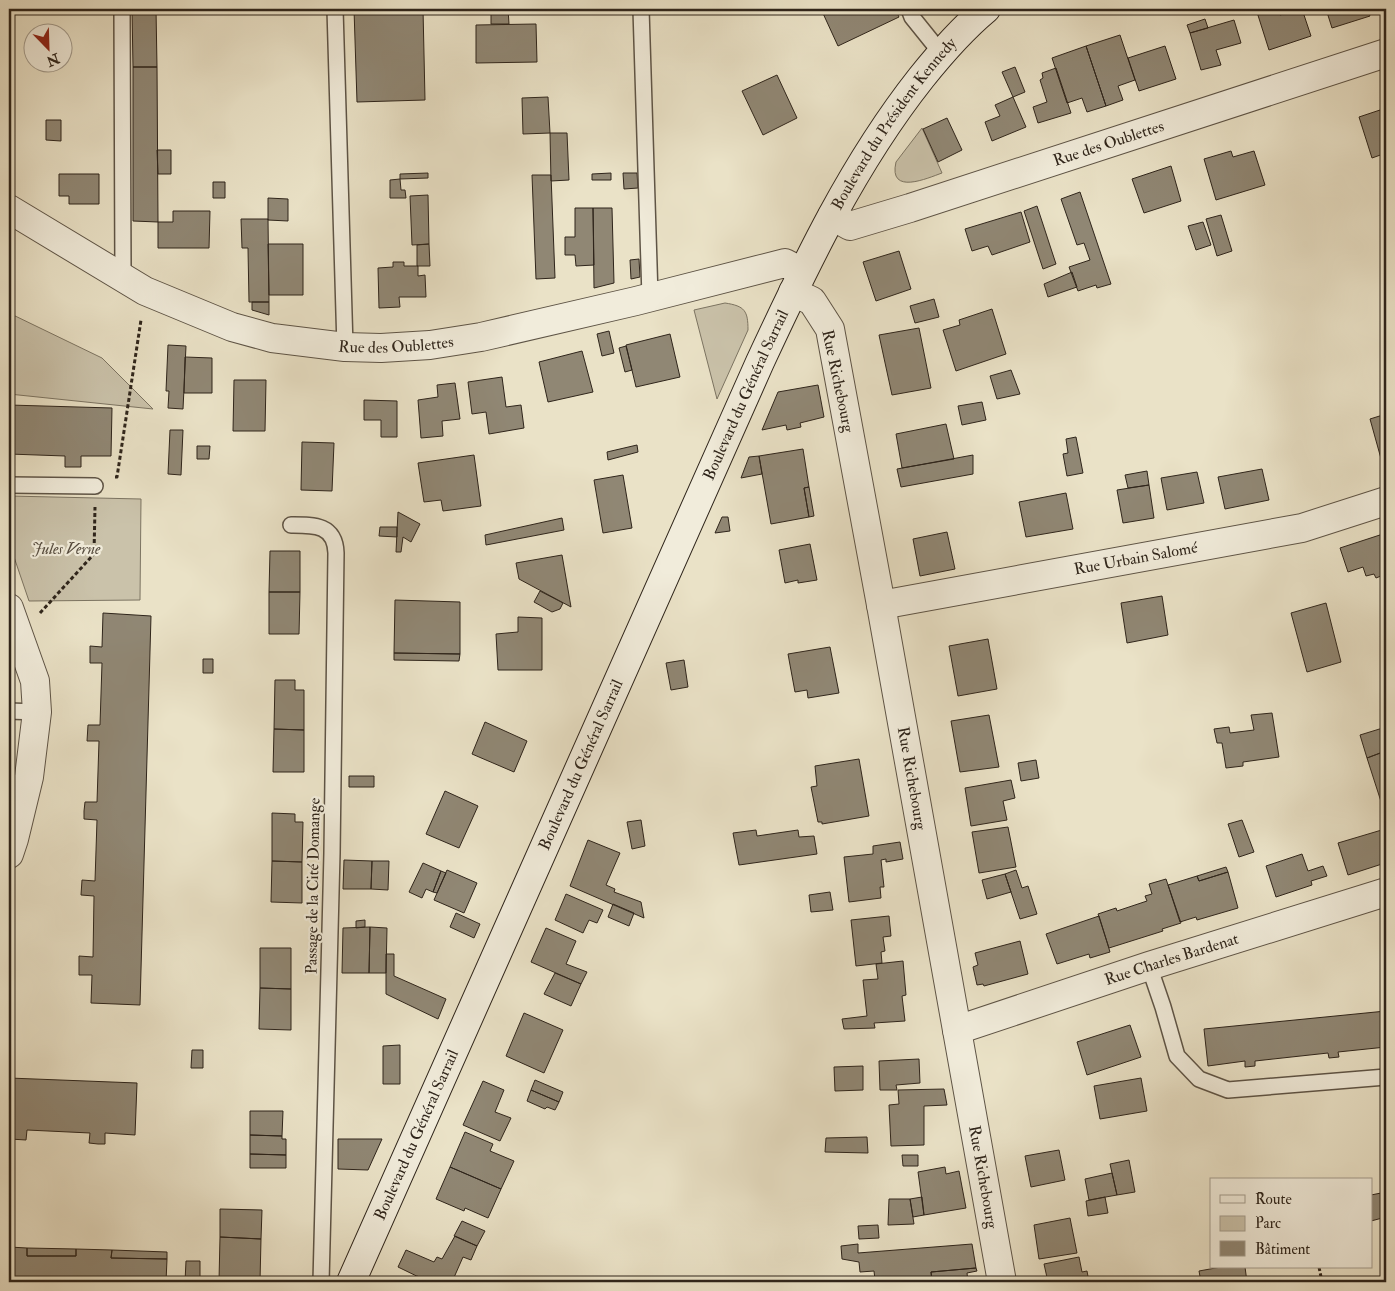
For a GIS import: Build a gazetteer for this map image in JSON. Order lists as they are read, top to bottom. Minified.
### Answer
{"streets":{"street":["Boulevard du Président Kennedy","Rue des Oublettes","Rue Richebourg","Boulevard du Général Sarrail","Rue Urbain Salomé","Rue Charles Bardenat"],"lane":["Passage de la Cité Domange"]},"crossings":[["Boulevard du Président Kennedy","Rue des Oublettes"],["Boulevard du Président Kennedy","Rue Richebourg"],["Boulevard du Président Kennedy","Boulevard du Général Sarrail"],["Rue des Oublettes","Rue Richebourg"],["Rue des Oublettes","Boulevard du Général Sarrail"],["Rue Richebourg","Boulevard du Général Sarrail"],["Rue Richebourg","Rue Urbain Salomé"],["Rue Richebourg","Rue Charles Bardenat"]],"parks":["Jules Verne"],"legend":["Route","Parc","Bâtiment"],"north":"bottom right"}
